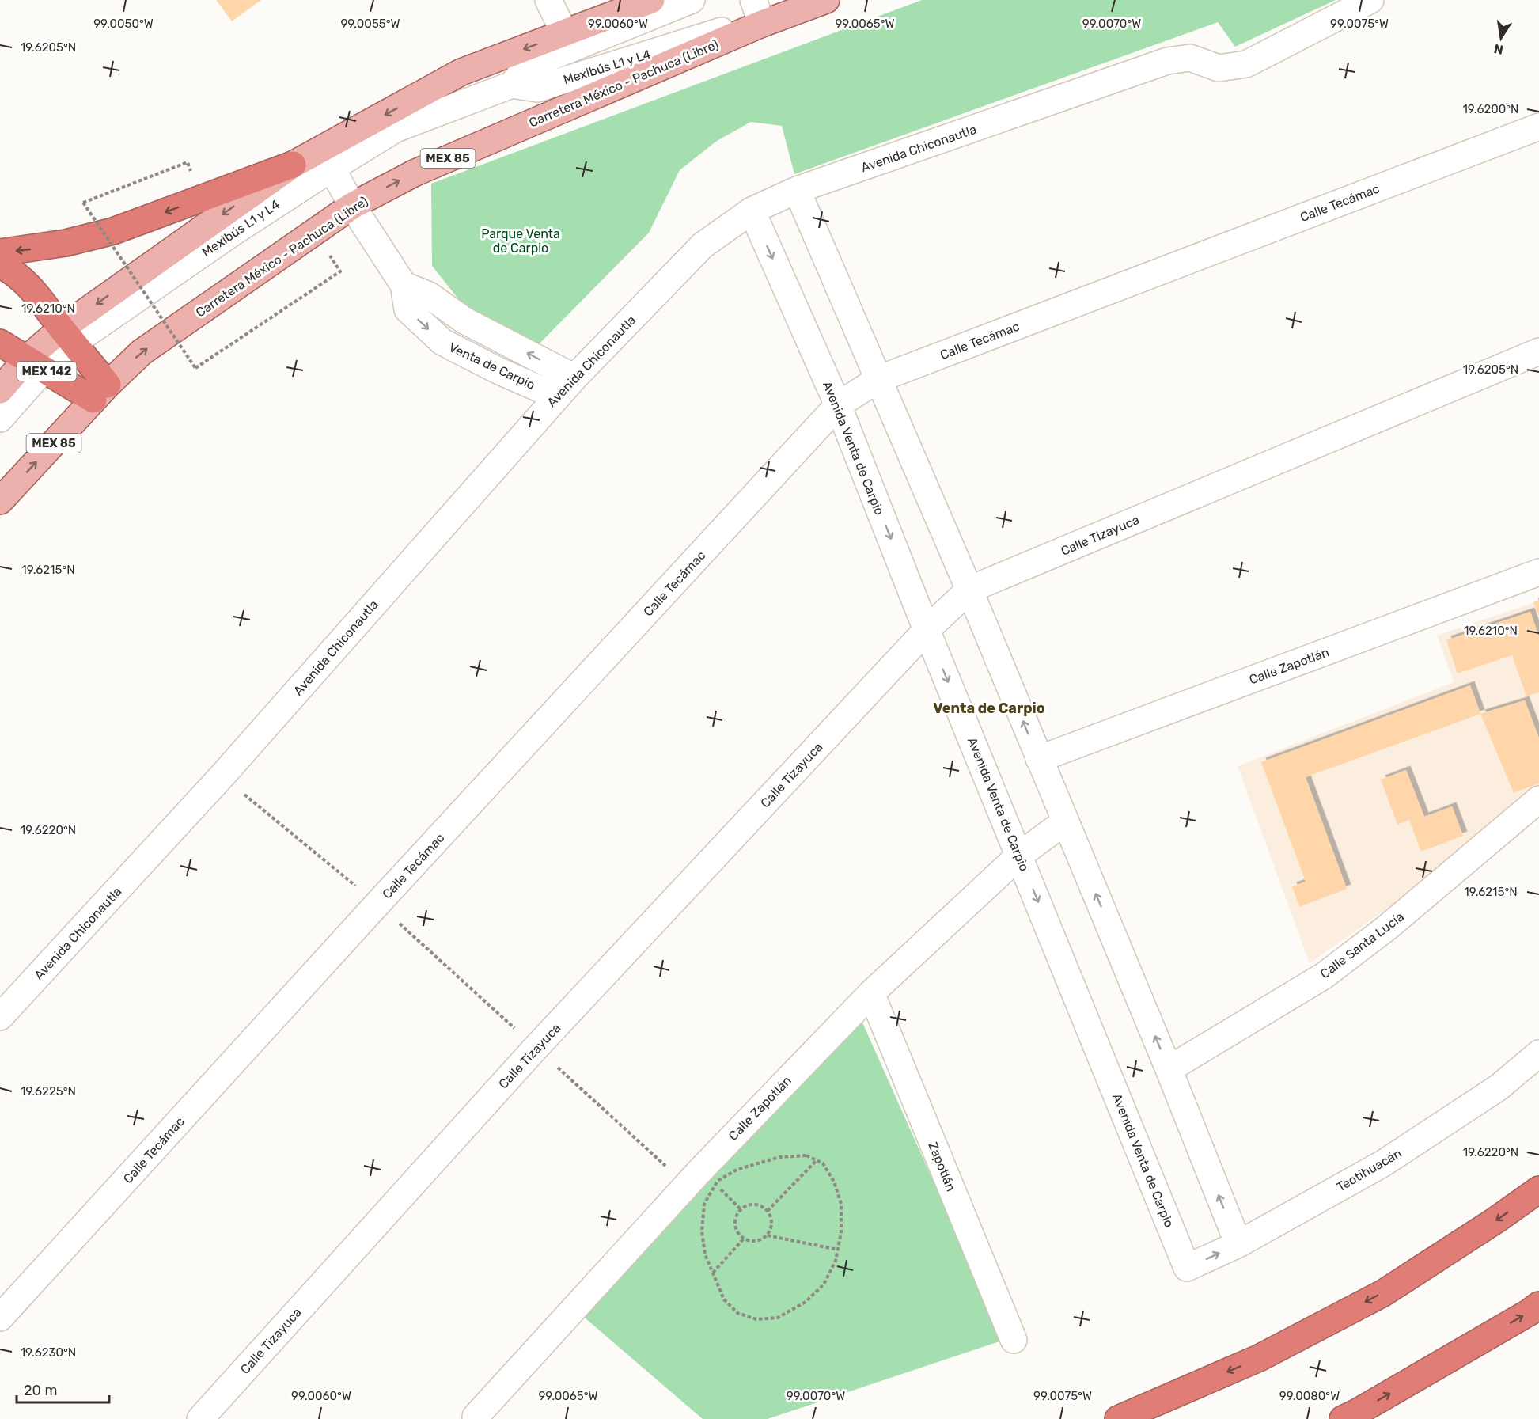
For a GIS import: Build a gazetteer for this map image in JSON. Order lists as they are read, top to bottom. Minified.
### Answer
{"streets":{"highway":["MEX 142"],"main road":["Carretera México - Pachuca (Libre)","MEX 85"],"street":["Mexibús L1 y L4","Avenida Chiconautla","Calle Tecámac","Venta de Carpio","Avenida Venta de Carpio","Calle Tizayuca","Calle Zapotlán","Calle Santa Lucía","Zapotlán","Teotihuacán"]},"crossings":[["Mexibús L1 y L4","Carretera México - Pachuca (Libre)"],["Mexibús L1 y L4","Venta de Carpio"],["Mexibús L1 y L4","MEX 142"],["Carretera México - Pachuca (Libre)","Venta de Carpio"],["Carretera México - Pachuca (Libre)","MEX 142"],["Avenida Chiconautla","Venta de Carpio"],["Avenida Chiconautla","Avenida Venta de Carpio"],["Calle Tecámac","Avenida Venta de Carpio"],["Avenida Venta de Carpio","Calle Tizayuca"],["Avenida Venta de Carpio","Calle Zapotlán"],["Avenida Venta de Carpio","Teotihuacán"],["Calle Zapotlán","Zapotlán"]],"districts":["Venta de Carpio"],"parks":["Parque Venta de Carpio"],"scale_bar":"20 m","north":"bottom","coordinates":["99.0050°W","99.0055°W","99.0060°W","99.0065°W","99.0070°W","99.0075°W","19.6205°N","19.6200°N","19.6210°N","19.6215°N","19.6220°N","19.6225°N","19.6230°N","99.0080°W"]}
